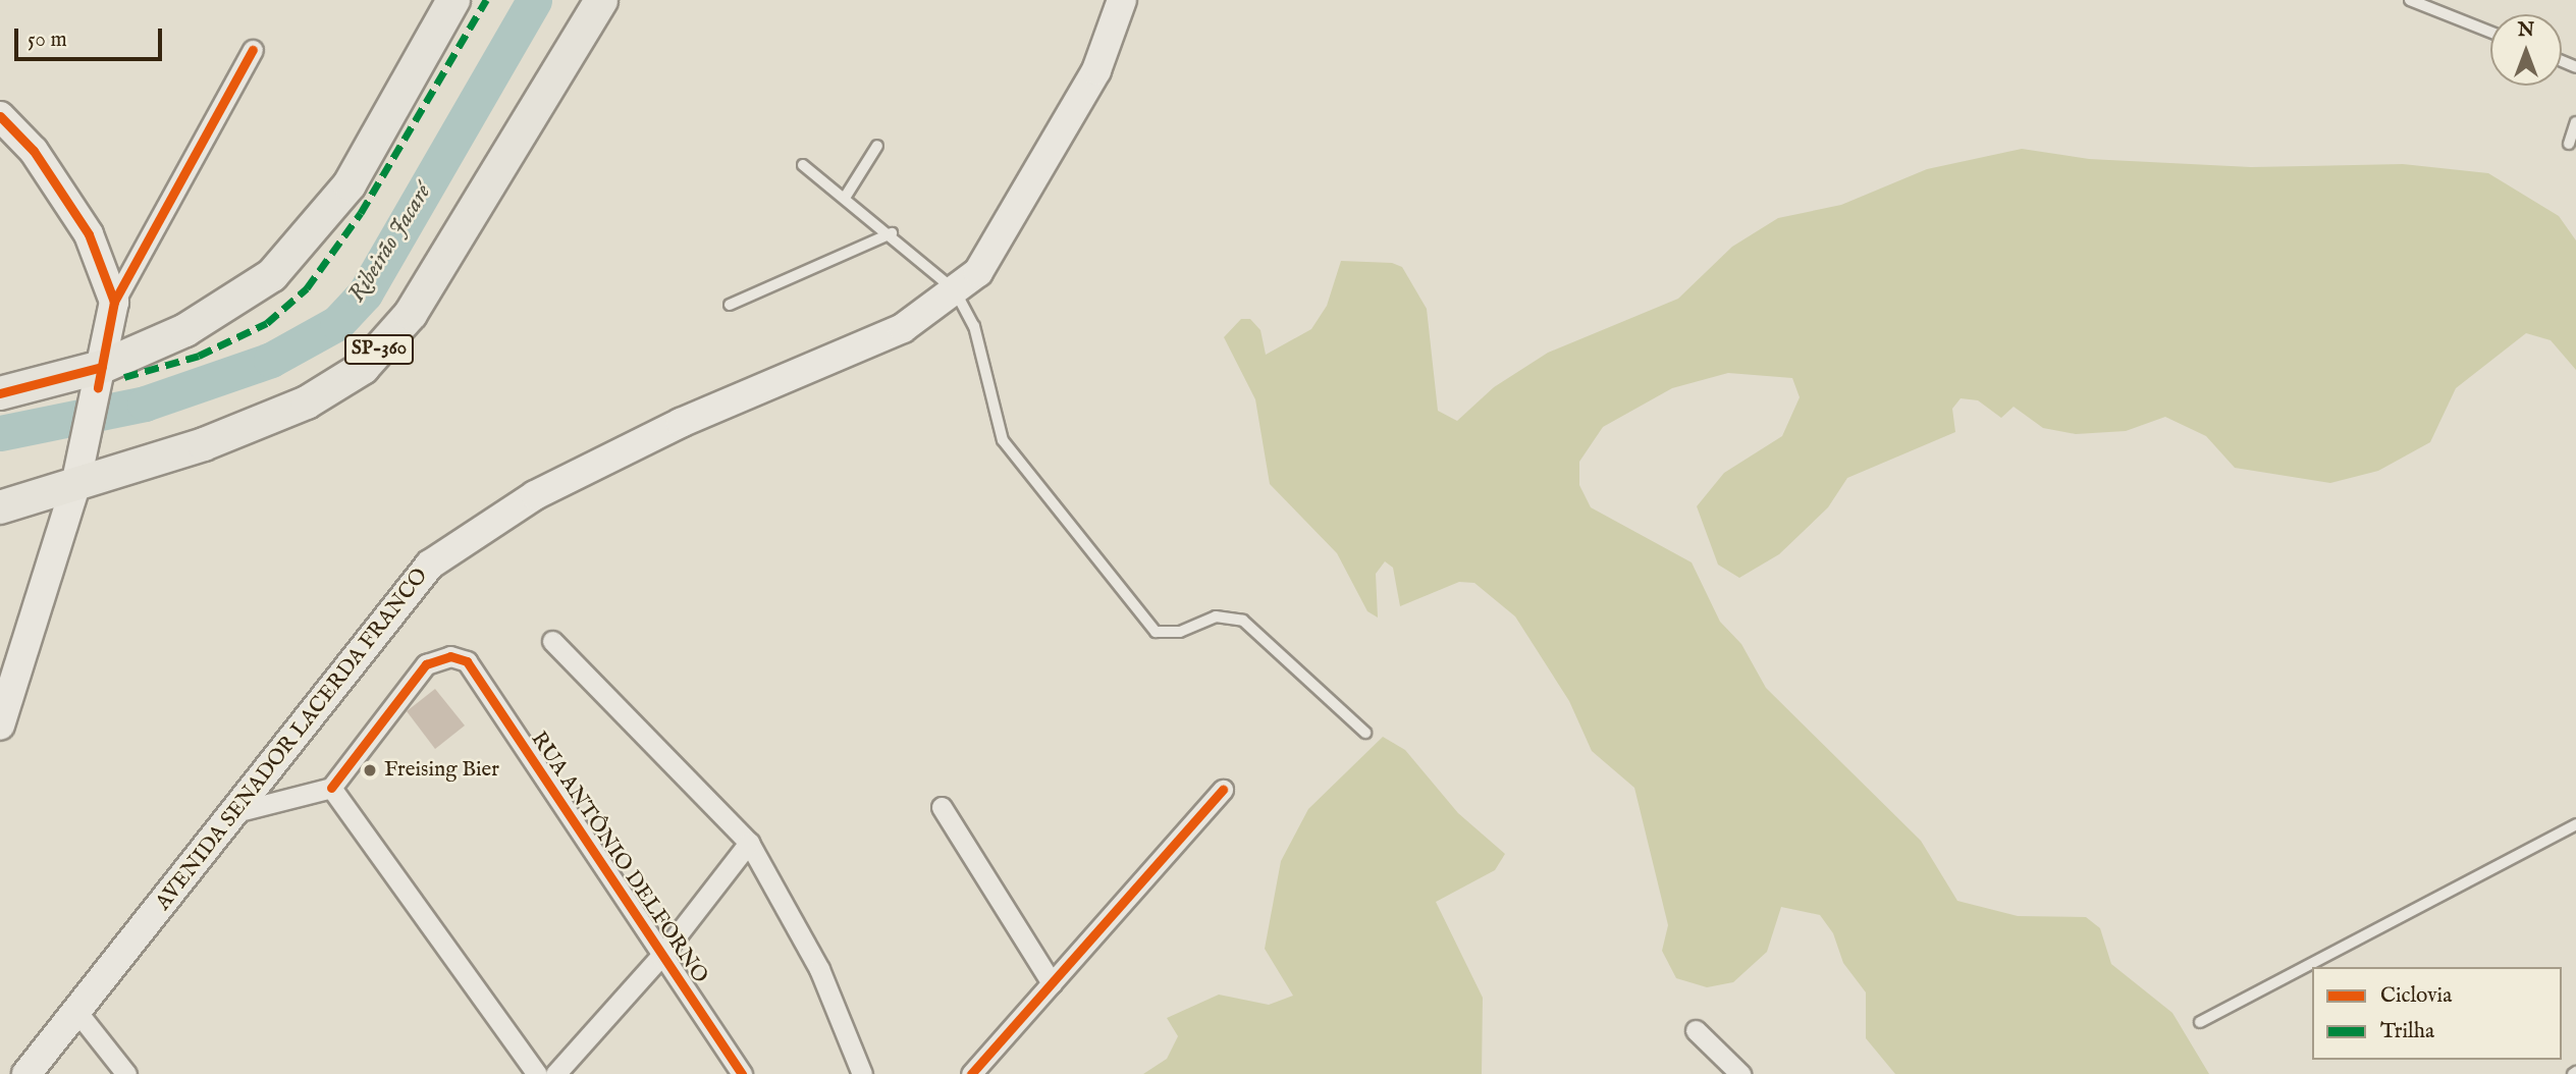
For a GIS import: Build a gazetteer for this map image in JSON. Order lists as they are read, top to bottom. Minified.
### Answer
{"streets":{"main road":["SP-360","AVENIDA SENADOR LACERDA FRANCO"],"street":["RUA ANTÔNIO DELFORNO"]},"water":["Ribeirão Jacaré"],"places":["Freising Bier"],"legend":["Ciclovia","Trilha"],"scale_bar":"50 m","north":"top"}
